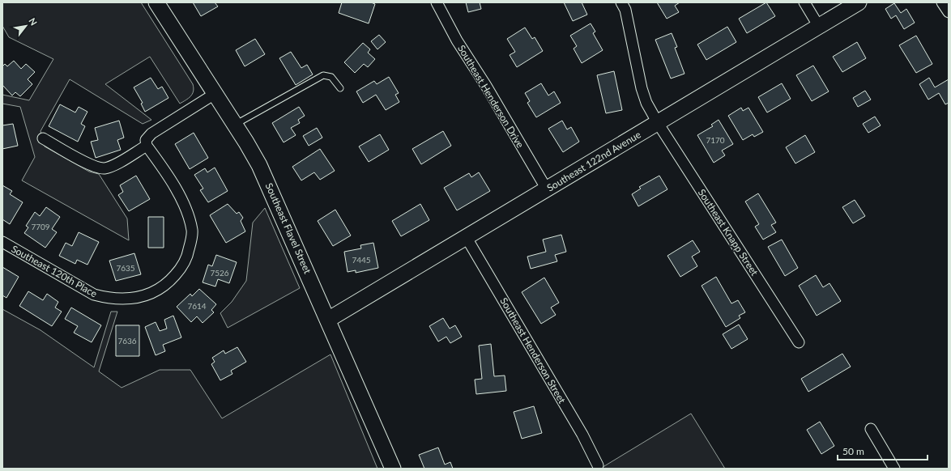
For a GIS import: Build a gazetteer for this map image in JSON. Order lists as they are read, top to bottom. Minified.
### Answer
{"streets":{"street":["Southeast Henderson Drive","Southeast 122nd Avenue","Southeast Flavel Street","Southeast Knapp Street","Southeast 120th Place","Southeast Henderson Street"]},"crossings":[["Southeast Henderson Drive","Southeast 122nd Avenue"],["Southeast 122nd Avenue","Southeast Flavel Street"],["Southeast 122nd Avenue","Southeast Knapp Street"],["Southeast 122nd Avenue","Southeast Henderson Street"]],"house_numbers":["7170","7709","7445","7635","7526","7614","7636"],"scale_bar":"50 m","north":"top right"}
